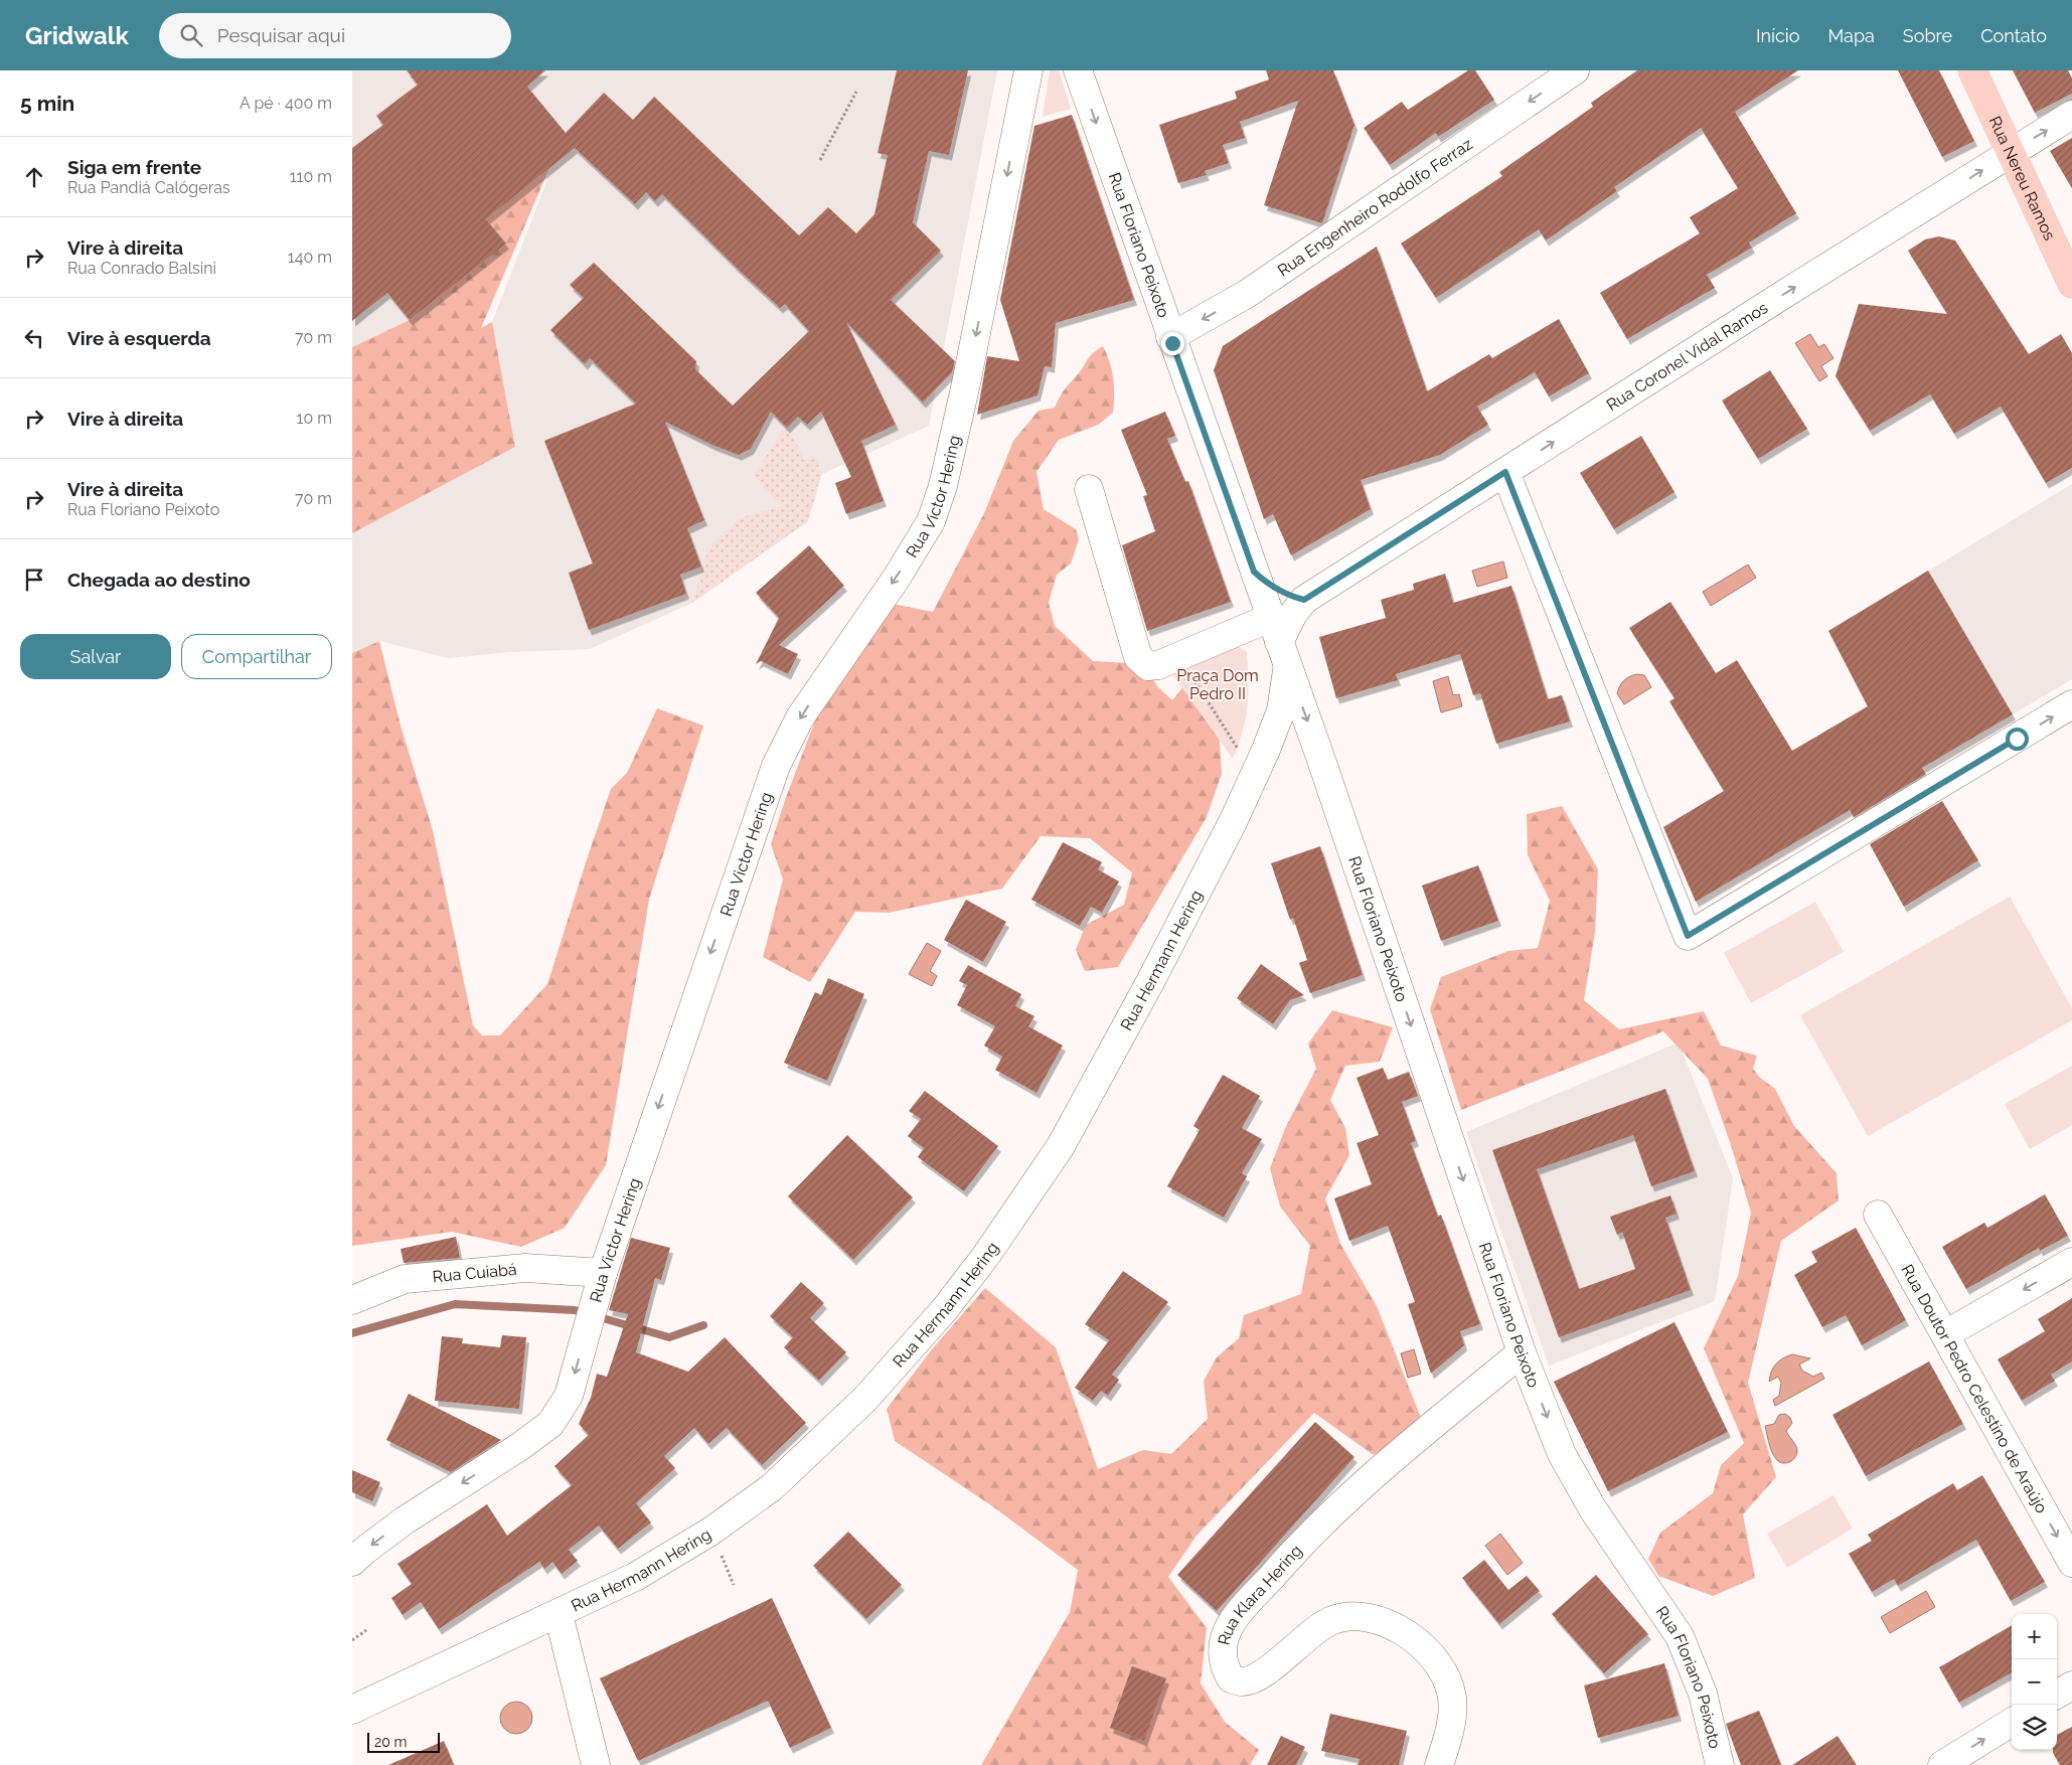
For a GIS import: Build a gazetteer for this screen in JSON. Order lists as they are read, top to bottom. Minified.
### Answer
{"streets":{"main road":["Rua Nereu Ramos"],"street":["Rua Engenheiro Rodolfo Ferraz","Rua Floriano Peixoto","Rua Coronel Vidal Ramos","Rua Victor Hering","Rua Hermann Hering","Rua Cuiabá","Rua Doutor Pedro Celestino de Araújo","Rua Klara Hering"]},"crossings":[["Rua Nereu Ramos","Rua Coronel Vidal Ramos"],["Rua Engenheiro Rodolfo Ferraz","Rua Floriano Peixoto"],["Rua Floriano Peixoto","Rua Coronel Vidal Ramos"],["Rua Floriano Peixoto","Rua Hermann Hering"],["Rua Floriano Peixoto","Rua Klara Hering"],["Rua Victor Hering","Rua Cuiabá"]],"one_way":["Rua Engenheiro Rodolfo Ferraz","Rua Floriano Peixoto","Rua Coronel Vidal Ramos","Rua Victor Hering","Rua Doutor Pedro Celestino de Araújo"],"parks":["Praça Dom Pedro II"],"scale_bar":"20 m","page":{"header":"Gridwalk","search":"Pesquisar aqui","nav":["Início","Mapa","Sobre","Contato"],"heading":["5 min","A pé · 400 m"],"list":[["Siga em frente","Rua Pandiá Calógeras","110 m"],["Vire à direita","Rua Conrado Balsini","140 m"],["Vire à esquerda","70 m"],["Vire à direita","10 m"],["Vire à direita","Rua Floriano Peixoto","70 m"],"Chegada ao destino"],"buttons":["Salvar","Compartilhar"],"map_buttons":["+","−"],"scale":"20 m"}}
